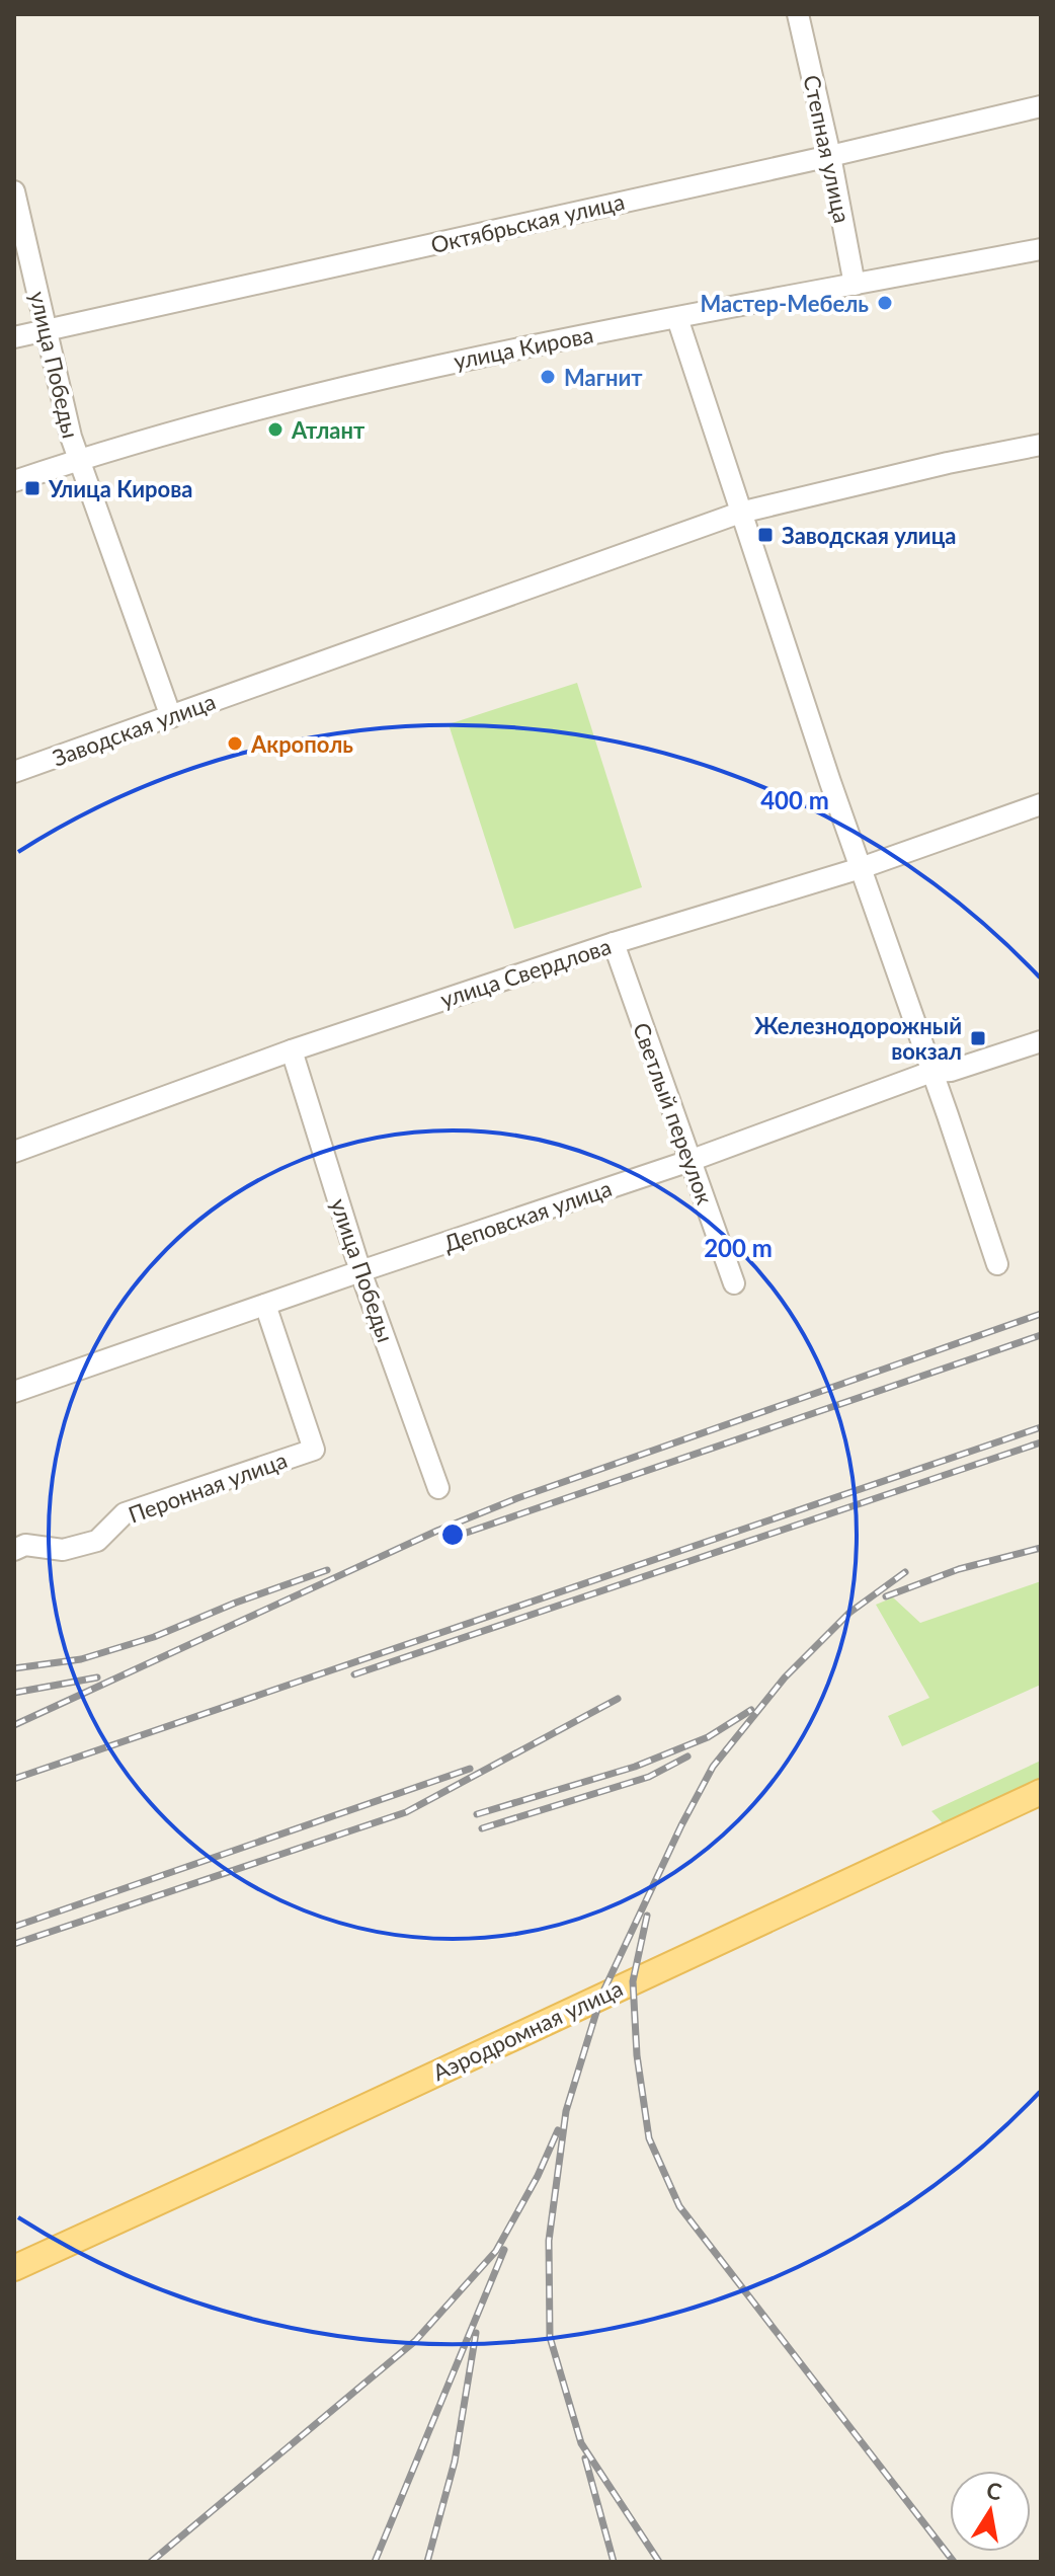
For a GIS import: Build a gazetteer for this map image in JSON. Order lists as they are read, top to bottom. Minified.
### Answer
{"streets":{"main road":["Аэродромная улица"],"street":["Степная улица","Октябрьская улица","улица Кирова","улица Победы","Заводская улица","улица Свердлова","Светлый переулок","Деповская улица","Перонная улица"]},"crossings":[["Степная улица","Октябрьская улица"],["Степная улица","улица Кирова"],["Октябрьская улица","улица Победы"],["улица Кирова","улица Победы"],["улица Победы","Заводская улица"],["улица Победы","улица Свердлова"],["улица Победы","Деповская улица"],["улица Свердлова","Светлый переулок"],["Светлый переулок","Деповская улица"],["Деповская улица","Перонная улица"]],"places":{"other":["Мастер-Мебель","Магнит","Атлант","Акрополь"],"transit":["Улица Кирова","Заводская улица","Железнодорожный вокзал"]},"north":"top","rings":["400 m","200 m"]}
